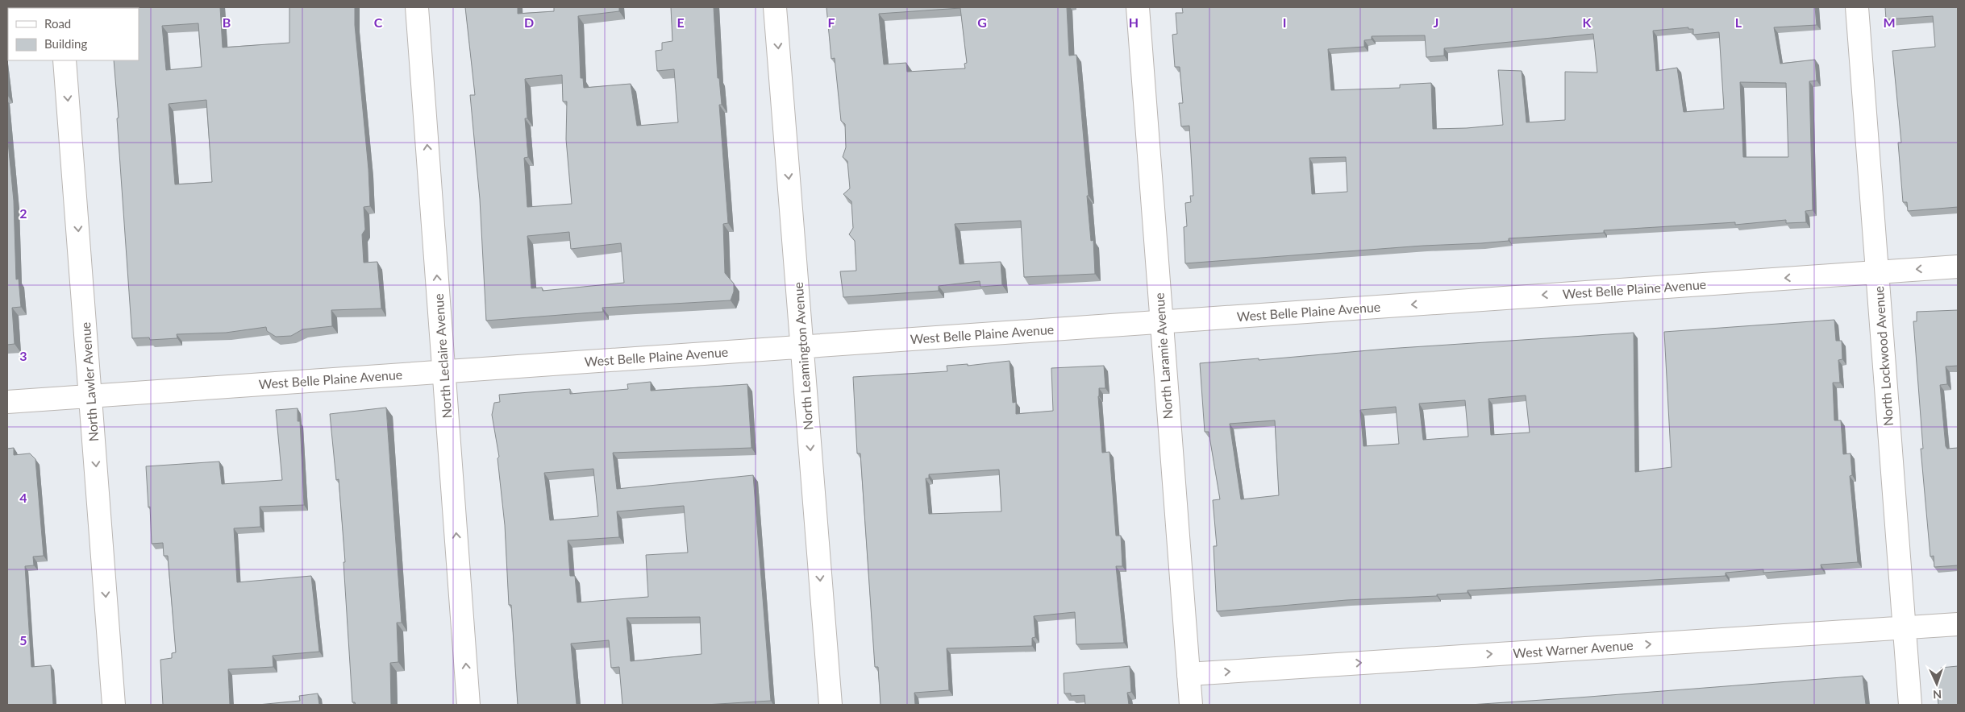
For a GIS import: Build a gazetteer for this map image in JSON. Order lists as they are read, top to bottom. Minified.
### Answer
{"streets":{"street":["West Belle Plaine Avenue","North Leclaire Avenue","North Leamington Avenue","North Laramie Avenue","North Lockwood Avenue","North Lawler Avenue","West Warner Avenue"]},"crossings":[["West Belle Plaine Avenue","North Leclaire Avenue"],["West Belle Plaine Avenue","North Leamington Avenue"],["West Belle Plaine Avenue","North Laramie Avenue"],["West Belle Plaine Avenue","North Lockwood Avenue"],["West Belle Plaine Avenue","North Lawler Avenue"],["North Laramie Avenue","West Warner Avenue"],["North Lockwood Avenue","West Warner Avenue"]],"one_way":["West Belle Plaine Avenue","North Leclaire Avenue","North Leamington Avenue","North Lawler Avenue","West Warner Avenue"],"legend":["Road","Building"],"north":"bottom","grid":{"columns":["B","C","D","E","F","G","H","I","J","K","L","M"],"rows":["2","3","4","5"]}}
